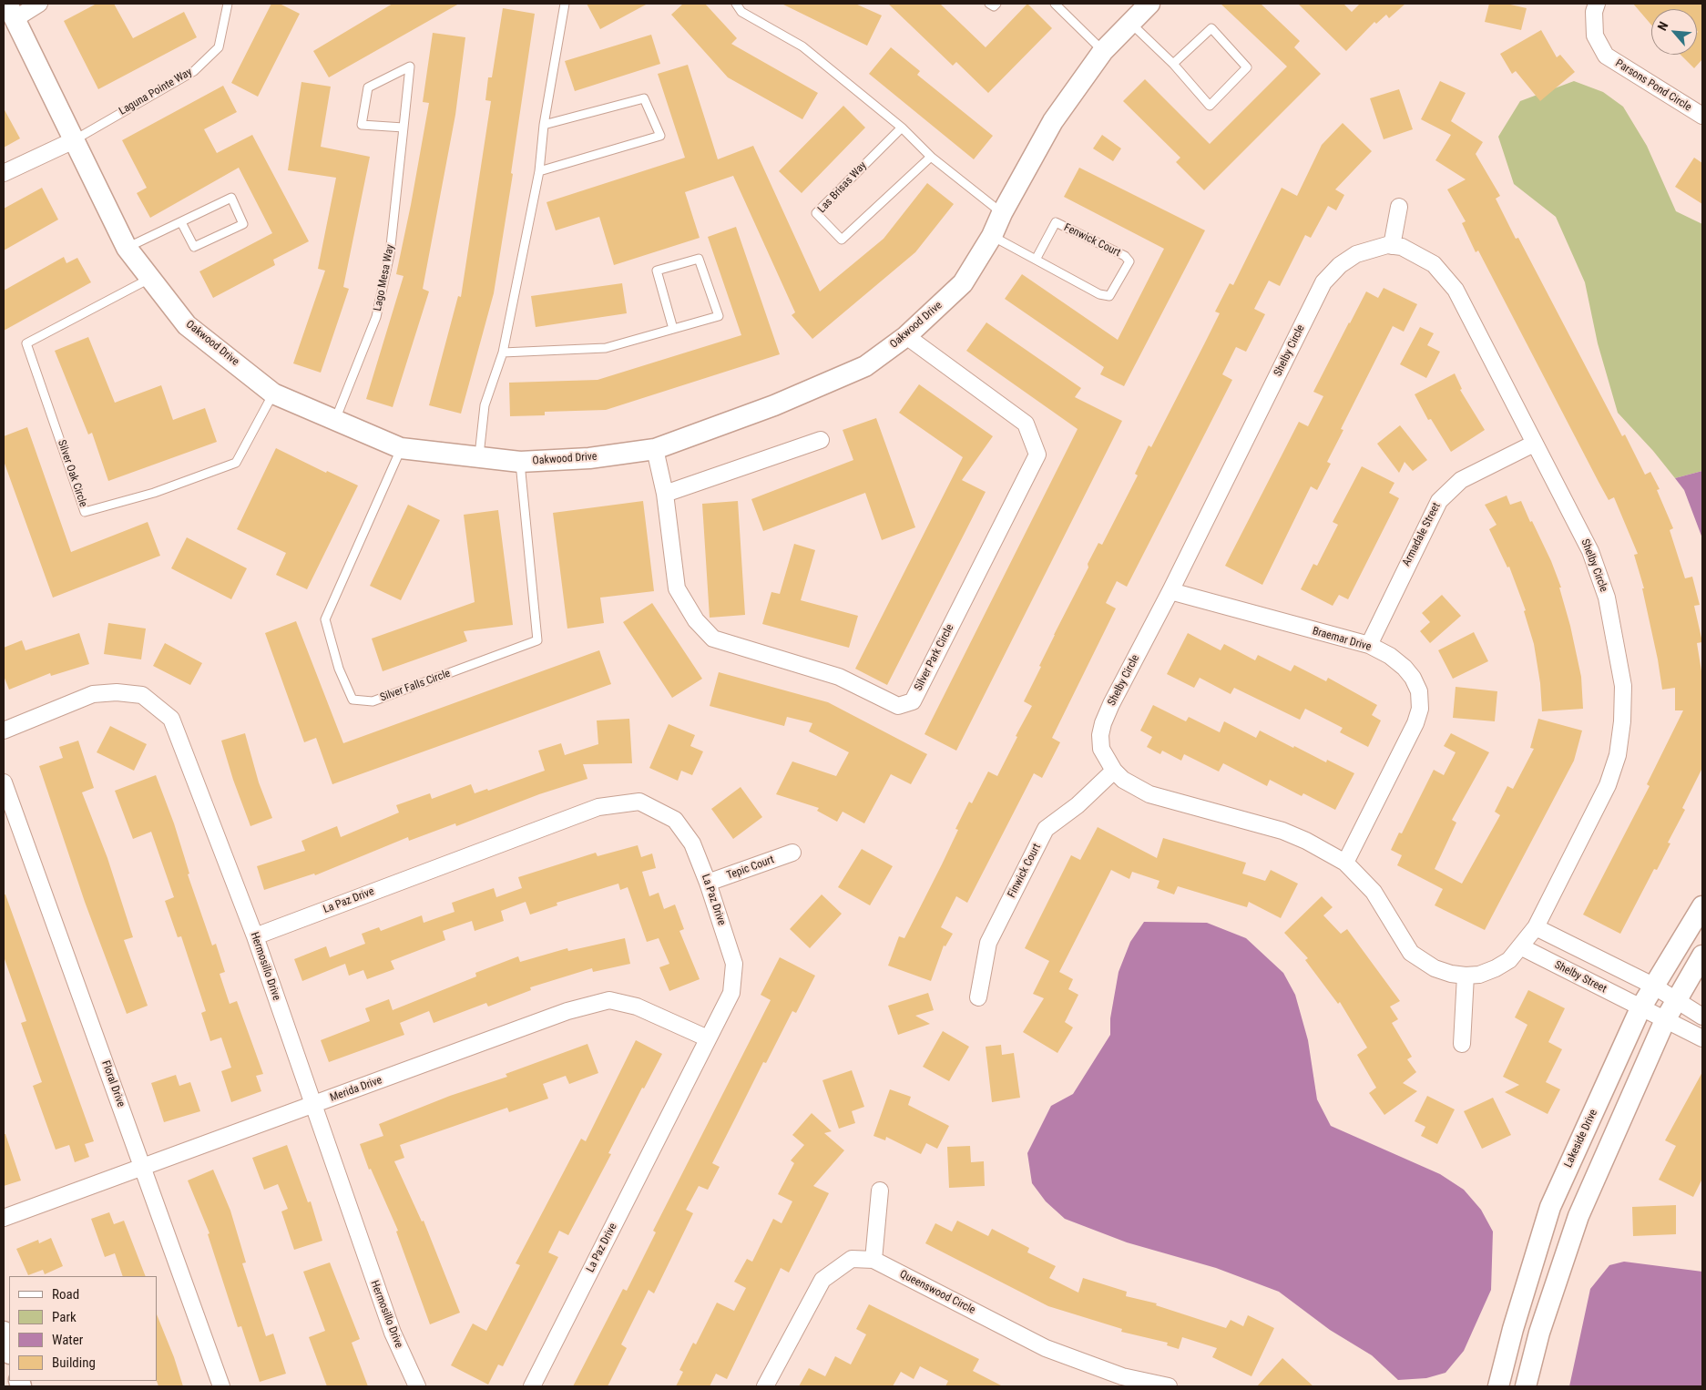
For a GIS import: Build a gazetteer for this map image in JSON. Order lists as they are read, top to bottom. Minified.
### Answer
{"streets":{"street":["Parsons Pond Circle","Oakwood Drive","Shelby Circle","Armadale Street","Braemar Drive","Silver Park Circle","Tepic Court","Finwick Court","La Paz Drive","Hermosillo Drive","Shelby Street","Floral Drive","Merida Drive","Lakeside Drive","Queenswood Circle"],"lane":["Laguna Pointe Way","Las Brisas Way","Fenwick Court","Lago Mesa Way","Silver Oak Circle","Silver Falls Circle"]},"crossings":[["Laguna Pointe Way","Oakwood Drive"],["Fenwick Court","Oakwood Drive"],["Lago Mesa Way","Oakwood Drive"],["Oakwood Drive","Silver Oak Circle"],["Oakwood Drive","Silver Park Circle"],["Oakwood Drive","Silver Falls Circle"],["Shelby Circle","Armadale Street"],["Shelby Circle","Braemar Drive"],["Shelby Circle","Finwick Court"],["Shelby Circle","Shelby Street"],["Armadale Street","Braemar Drive"],["Tepic Court","La Paz Drive"],["La Paz Drive","Hermosillo Drive"],["La Paz Drive","Merida Drive"],["Hermosillo Drive","Merida Drive"],["Shelby Street","Lakeside Drive"],["Floral Drive","Merida Drive"]],"legend":["Road","Park","Water","Building"],"north":"top left"}
